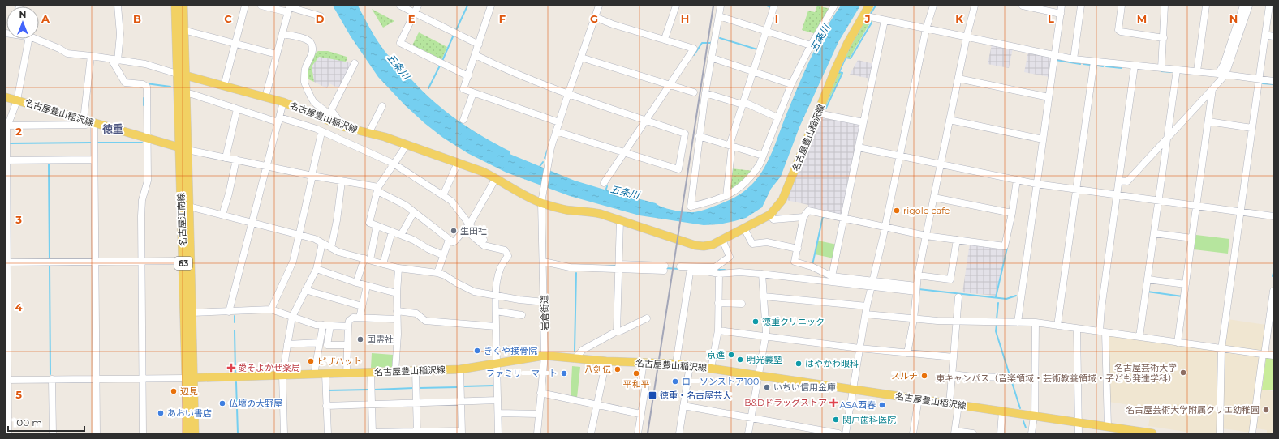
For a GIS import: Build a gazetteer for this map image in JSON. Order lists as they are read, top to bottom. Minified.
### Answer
{"streets":{"main road":["名古屋豊山稲沢線","名古屋江南線","63"],"street":["岩倉街道"]},"crossings":[["名古屋豊山稲沢線","名古屋江南線"],["名古屋豊山稲沢線","岩倉街道"]],"districts":["徳重"],"water":["五条川"],"places":{"other":["rigolo cafe","生田社","徳重クリニック","国霊社","きくや接骨院","京進","明光義塾","ピザハット","はやかわ眼科","八剣伝","名古屋芸術大学 東キャンパス（音楽領域・芸術教養領域・子ども発達学科）","ファミリーマート","平和平","スルチ","ローソンストア100","いちい信用金庫","辺見","仏壇の大野屋","ASA西春","名古屋芸術大学附属クリエ幼稚園","あおい書店","関戸歯科医院"],"health":["愛そよかぜ薬局","B&Dドラッグストア"],"transit":["徳重・名古屋芸大"]},"scale_bar":"100 m","north":"top","grid":{"columns":["A","B","C","D","E","F","G","H","I","J","K","L","M","N"],"rows":["2","3","4","5"]}}
